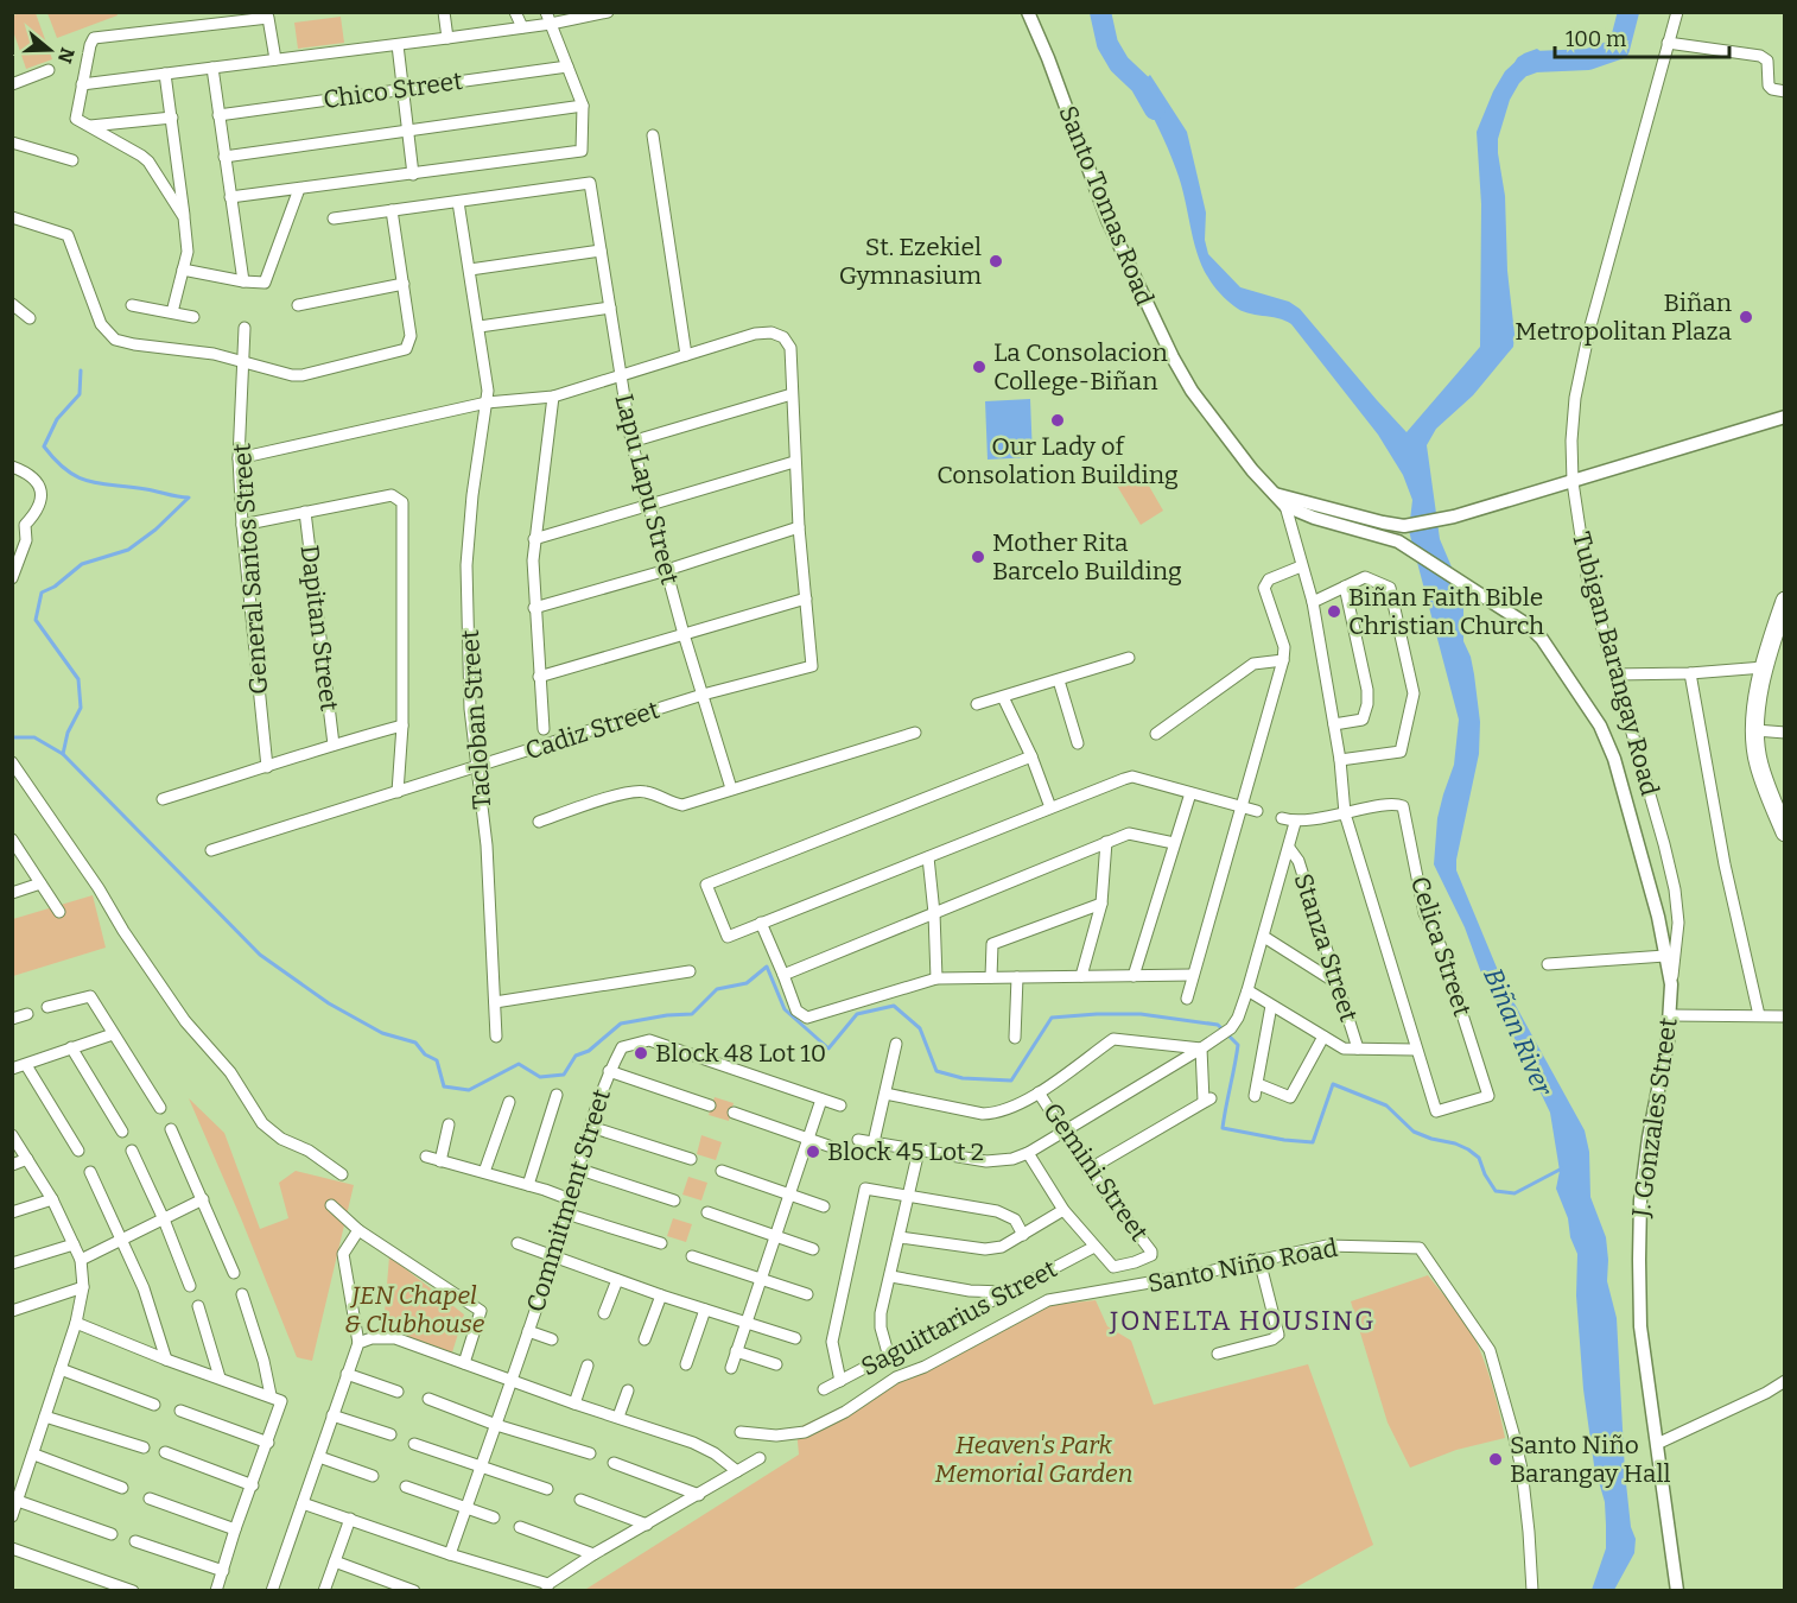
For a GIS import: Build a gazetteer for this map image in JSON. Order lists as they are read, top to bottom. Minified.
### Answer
{"streets":{"street":["Chico Street","Santo Tomas Road","Lapu Lapu Street","General Santos Street","Dapitan Street","Tubigan Barangay Road","Tacloban Street","Cadiz Street","Celica Street","Stanza Street","J. Gonzales Street","Gemini Street","Commitment Street","Santo Niño Road","Saguittarius Street"]},"crossings":[["Santo Tomas Road","J. Gonzales Street"],["Lapu Lapu Street","Tacloban Street"],["Lapu Lapu Street","Cadiz Street"],["Tubigan Barangay Road","J. Gonzales Street"],["Tacloban Street","Cadiz Street"],["Gemini Street","Saguittarius Street"]],"districts":["JONELTA HOUSING"],"water":["Biñan River"],"parks":["JEN Chapel & Clubhouse","Heaven's Park Memorial Garden"],"places":["St. Ezekiel Gymnasium","Biñan Metropolitan Plaza","La Consolacion College-Biñan","Our Lady of Consolation Building","Mother Rita Barcelo Building","Biñan Faith Bible Christian Church","Block 48 Lot 10","Block 45 Lot 2","Santo Niño Barangay Hall"],"scale_bar":"100 m","north":"right"}
